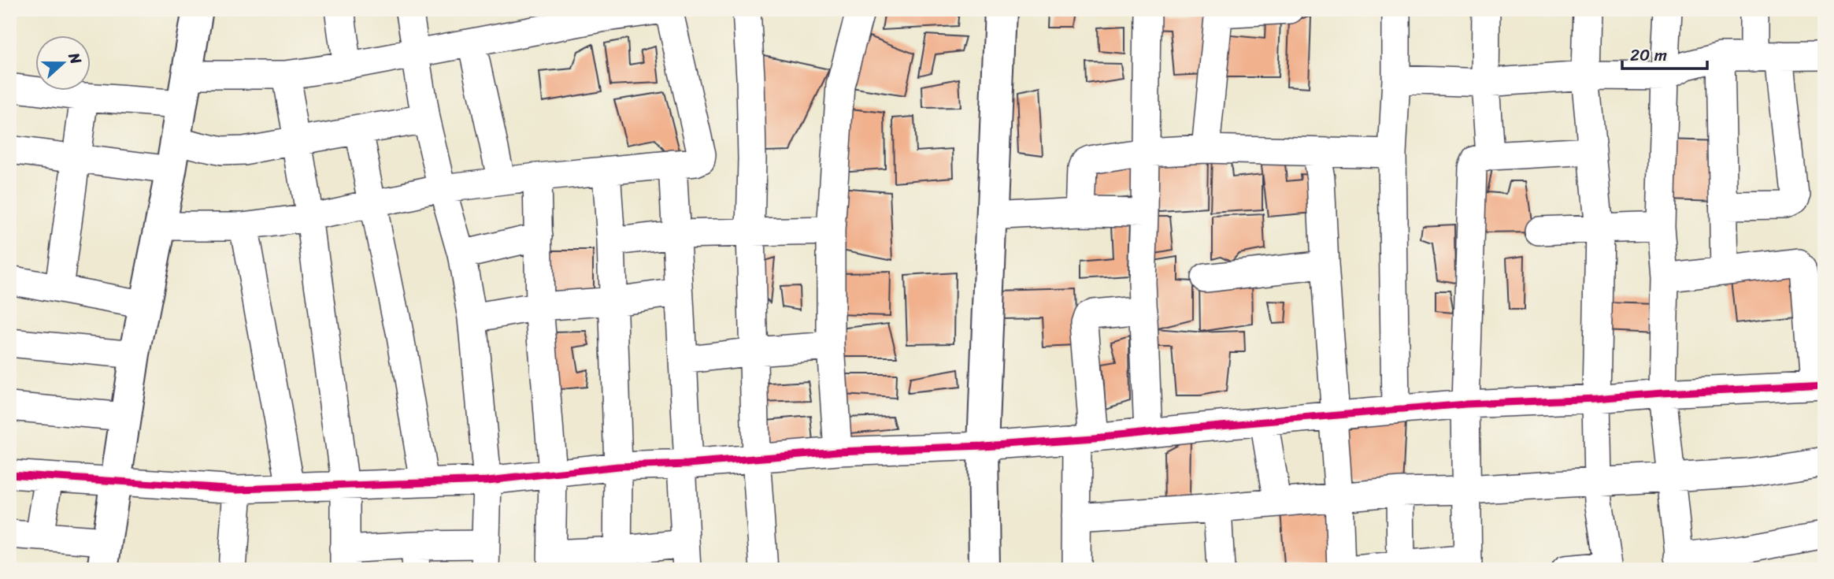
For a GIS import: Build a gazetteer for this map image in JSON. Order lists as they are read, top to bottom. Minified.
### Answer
{"scale_bar":"20 m","north":"right"}
